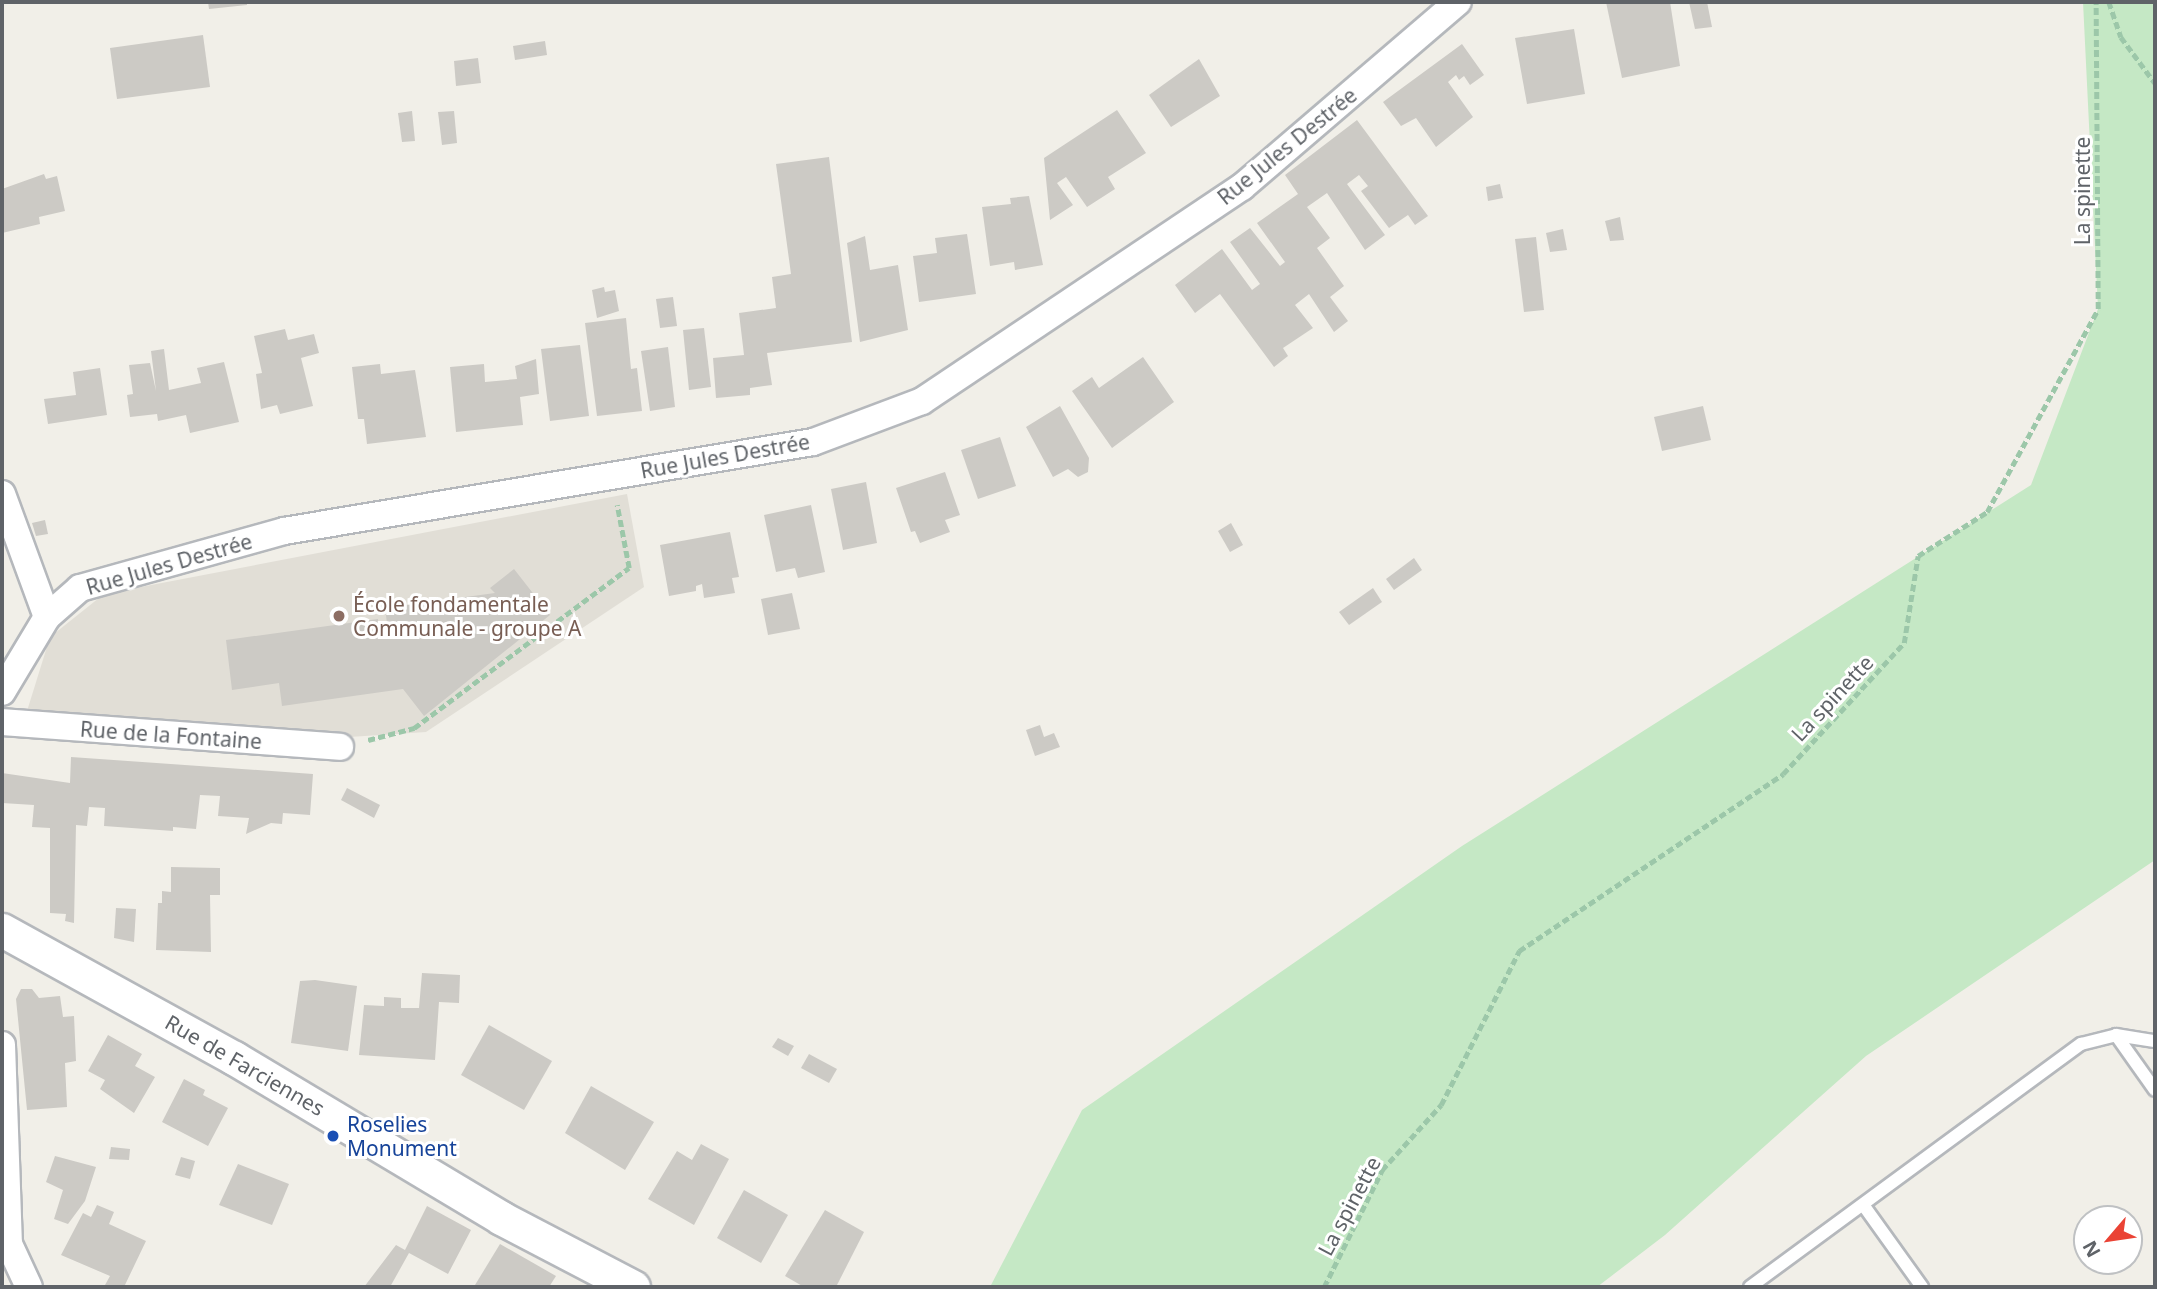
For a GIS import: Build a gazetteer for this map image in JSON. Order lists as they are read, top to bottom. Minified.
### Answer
{"streets":{"street":["Rue Jules Destrée","Rue de la Fontaine","Rue de Farciennes"],"path":["La spinette"]},"places":["École fondamentale Communale - groupe A","Roselies Monument"],"north":"bottom left"}
